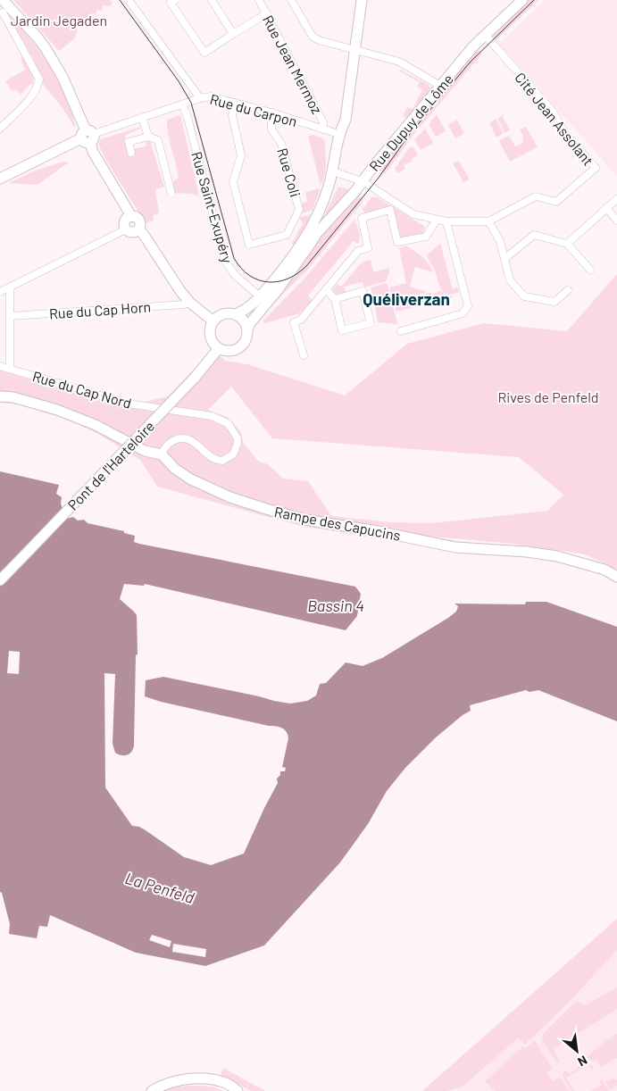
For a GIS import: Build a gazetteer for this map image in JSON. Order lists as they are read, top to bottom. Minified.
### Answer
{"streets":{"main road":["Rue du Carpon","Rue Dupuy de Lôme","Pont de l'Harteloire","Rampe des Capucins"],"street":["Rue Jean Mermoz","Cité Jean Assolant","Rue Coli","Rue Saint-Exupéry","Rue du Cap Horn","Rue du Cap Nord"]},"crossings":[["Rue Jean Mermoz","Rue du Carpon"],["Rue du Carpon","Rue Coli"],["Rue du Carpon","Rue Saint-Exupéry"],["Cité Jean Assolant","Rue Dupuy de Lôme"],["Rue du Cap Nord","Rampe des Capucins"]],"districts":["Quéliverzan"],"water":["Bassin 4","La Penfeld"],"parks":["Jardin Jegaden","Rives de Penfeld"],"north":"bottom right"}
